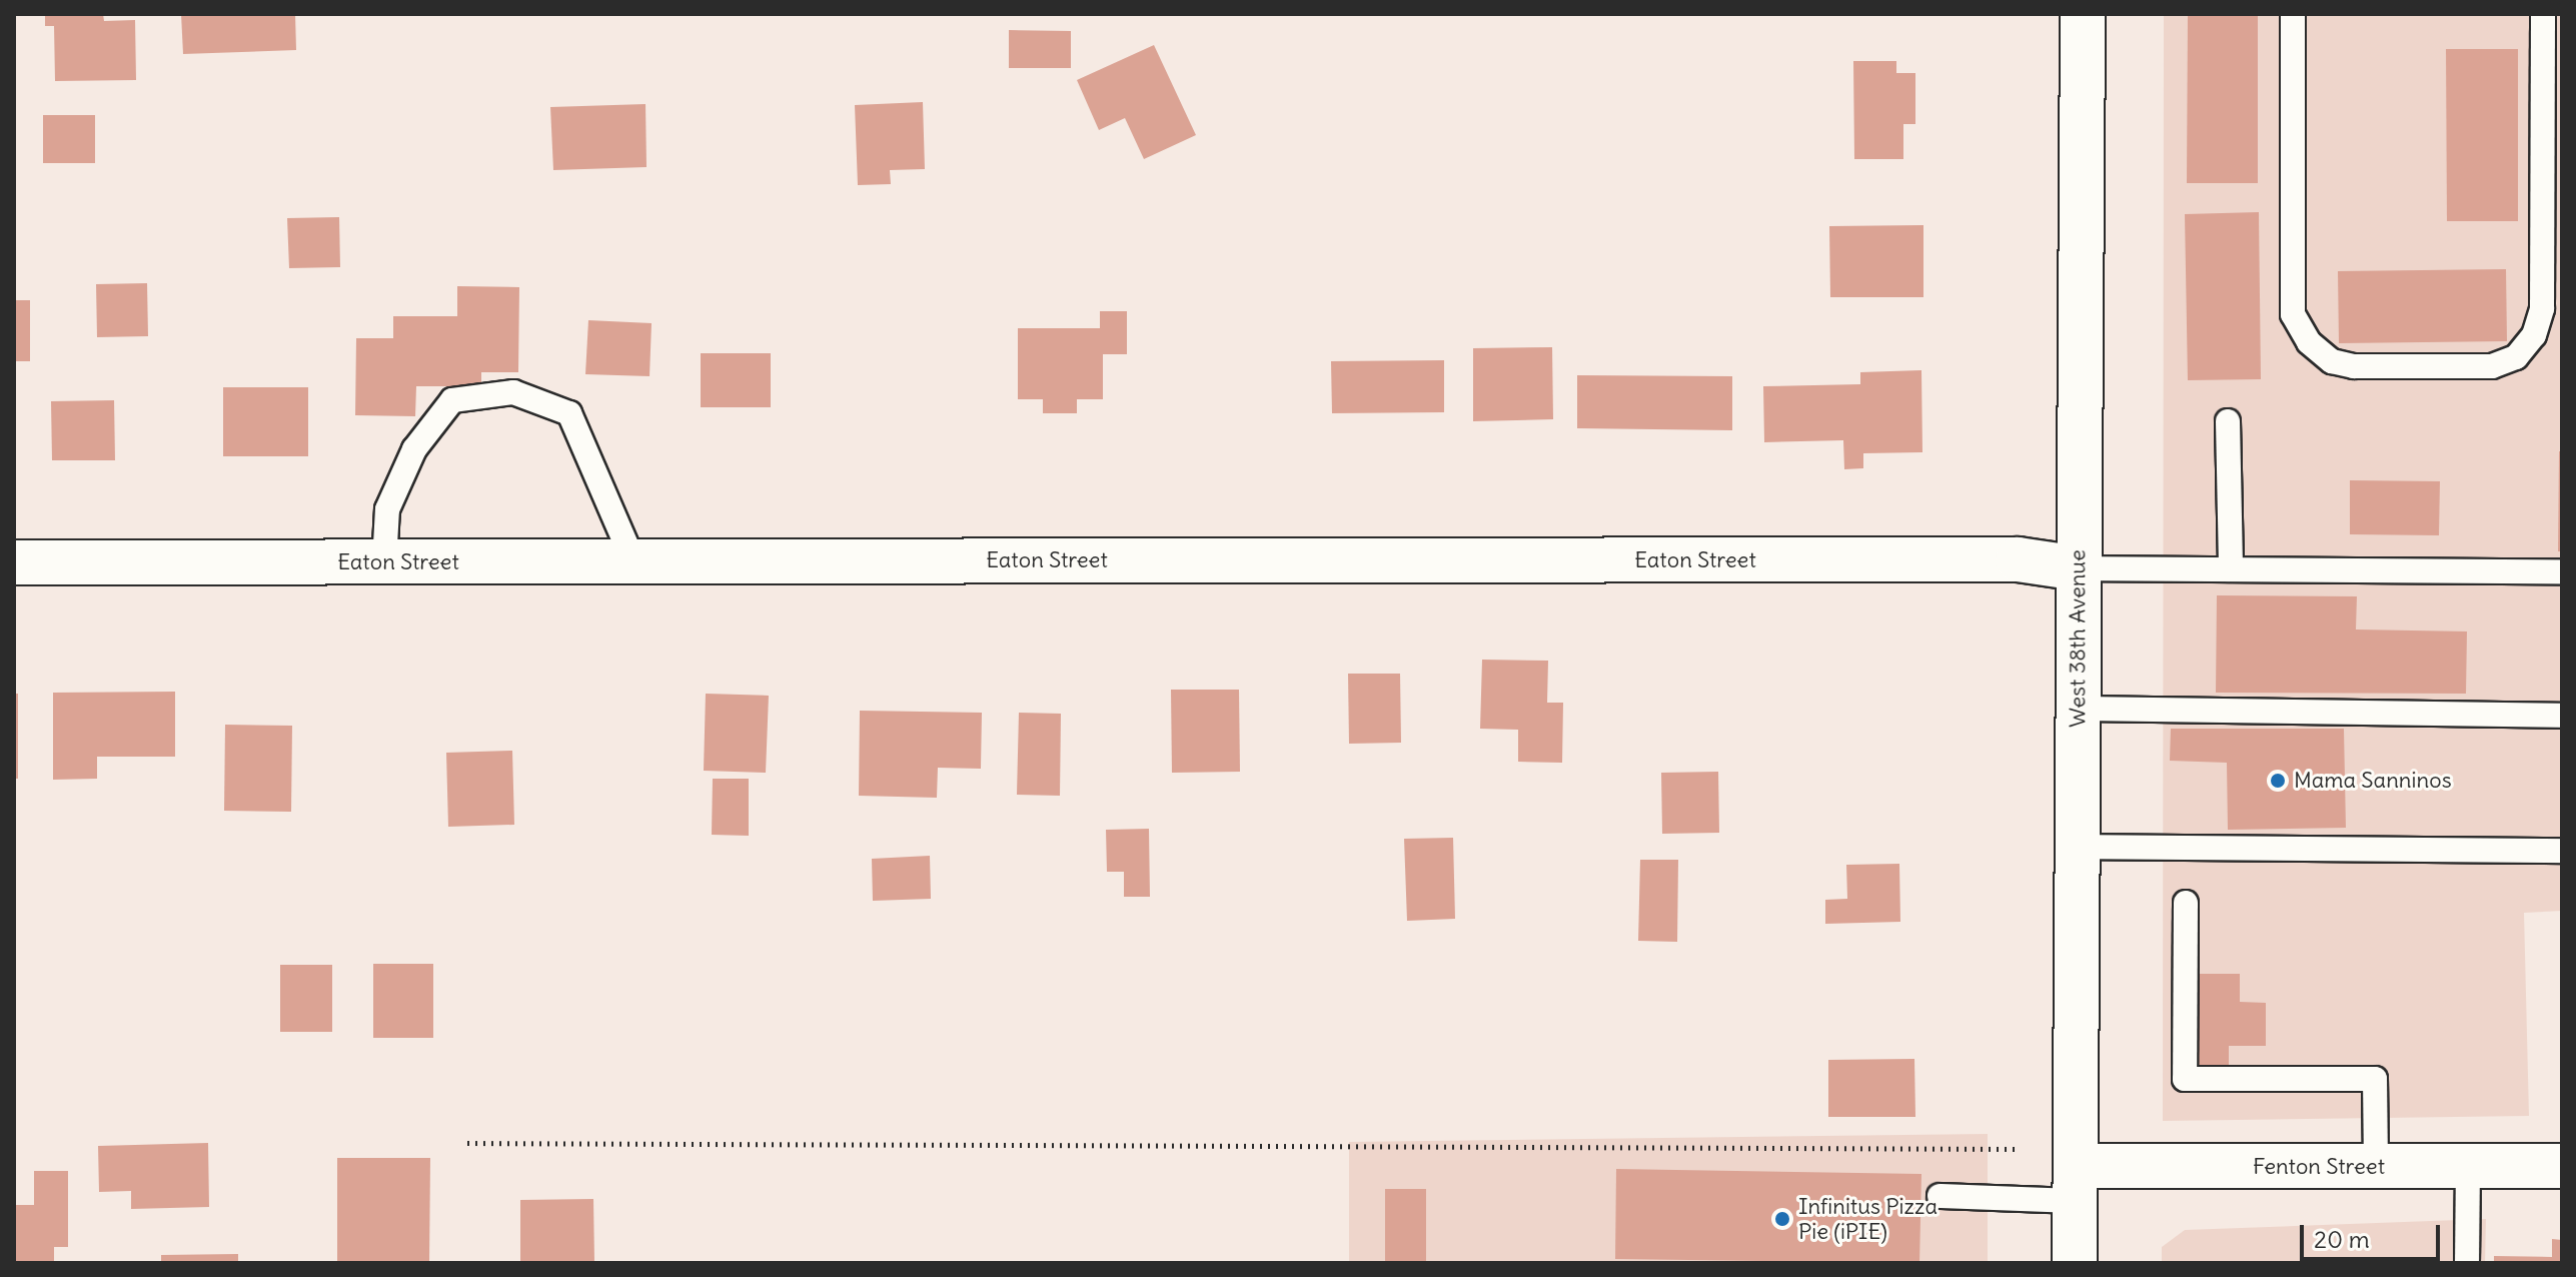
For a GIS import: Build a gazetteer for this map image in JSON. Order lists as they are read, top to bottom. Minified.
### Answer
{"streets":{"street":["Eaton Street","West 38th Avenue","Fenton Street"]},"crossings":[["Eaton Street","West 38th Avenue"],["West 38th Avenue","Fenton Street"]],"places":["Mama Sanninos","Infinitus Pizza Pie (iPIE)"],"scale_bar":"20 m"}
